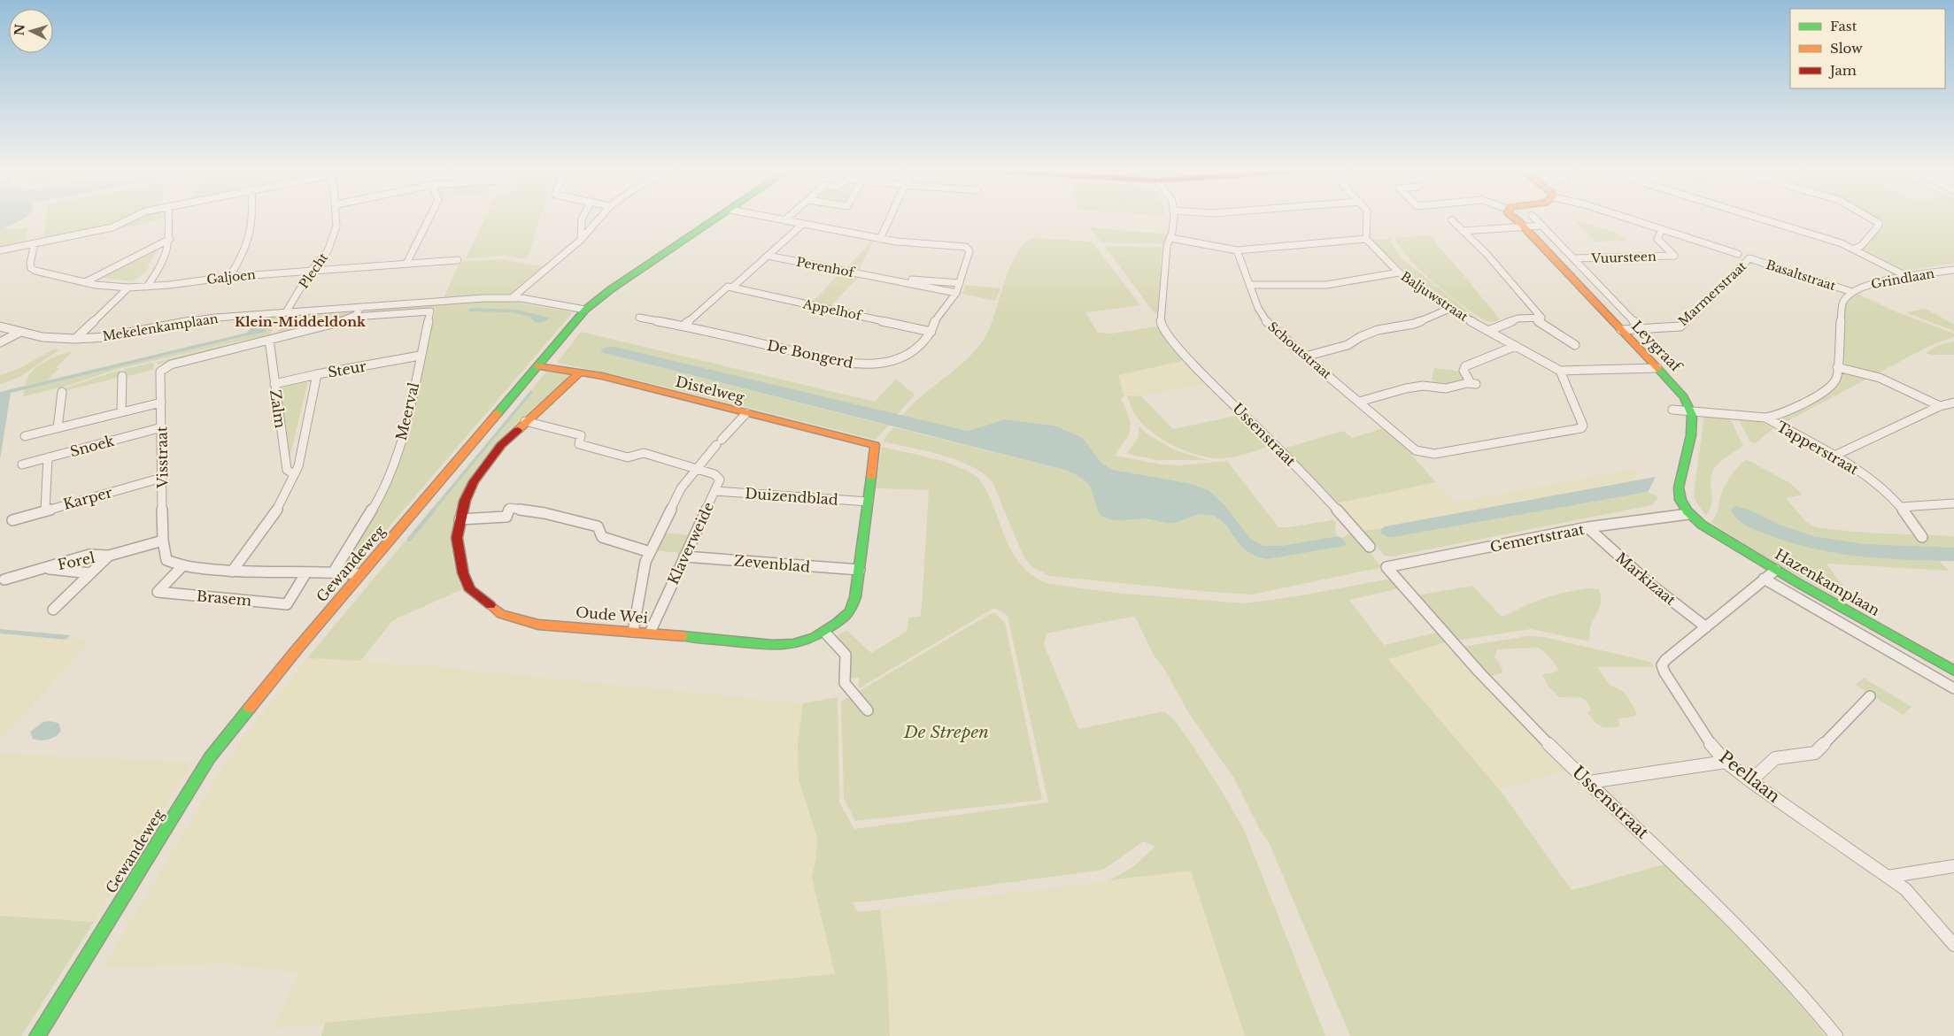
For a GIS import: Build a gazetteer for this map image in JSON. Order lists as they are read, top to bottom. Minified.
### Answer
{"streets":{"street":["Vuursteen","Perenhof","Plecht","Basaltstraat","Galjoen","Grindlaan","Marmerstraat","Baljuwstraat","Appelhof","Mekelenkamplaan","Leygraaf","Schoutstraat","De Bongerd","Steur","Distelweg","Zalm","Meerval","Ussenstraat","Snoek","Tapperstraat","Visstraat","Duizendblad","Karper","Gemertstraat","Klaverweide","Forel","Gewandeweg","Zevenblad","Markizaat","Hazenkamplaan","Brasem","Oude Wei","Peellaan"]},"crossings":[["Vuursteen","Leygraaf"],["Perenhof","De Bongerd"],["Plecht","Galjoen"],["Plecht","Mekelenkamplaan"],["Basaltstraat","Grindlaan"],["Basaltstraat","Marmerstraat"],["Grindlaan","Leygraaf"],["Grindlaan","Tapperstraat"],["Marmerstraat","Leygraaf"],["Baljuwstraat","Schoutstraat"],["Appelhof","De Bongerd"],["Mekelenkamplaan","Gewandeweg"],["Steur","Zalm"],["Steur","Meerval"],["Distelweg","Klaverweide"],["Distelweg","Gewandeweg"],["Distelweg","Oude Wei"],["Zalm","Visstraat"],["Meerval","Visstraat"],["Ussenstraat","Gemertstraat"],["Snoek","Visstraat"],["Visstraat","Karper"],["Visstraat","Forel"],["Visstraat","Brasem"],["Duizendblad","Klaverweide"],["Duizendblad","Oude Wei"],["Gemertstraat","Markizaat"],["Gemertstraat","Hazenkamplaan"],["Klaverweide","Zevenblad"],["Klaverweide","Oude Wei"],["Zevenblad","Oude Wei"],["Markizaat","Peellaan"],["Hazenkamplaan","Peellaan"]],"districts":["Klein-Middeldonk"],"parks":["De Strepen"],"legend":["Fast","Slow","Jam"],"north":"left"}
